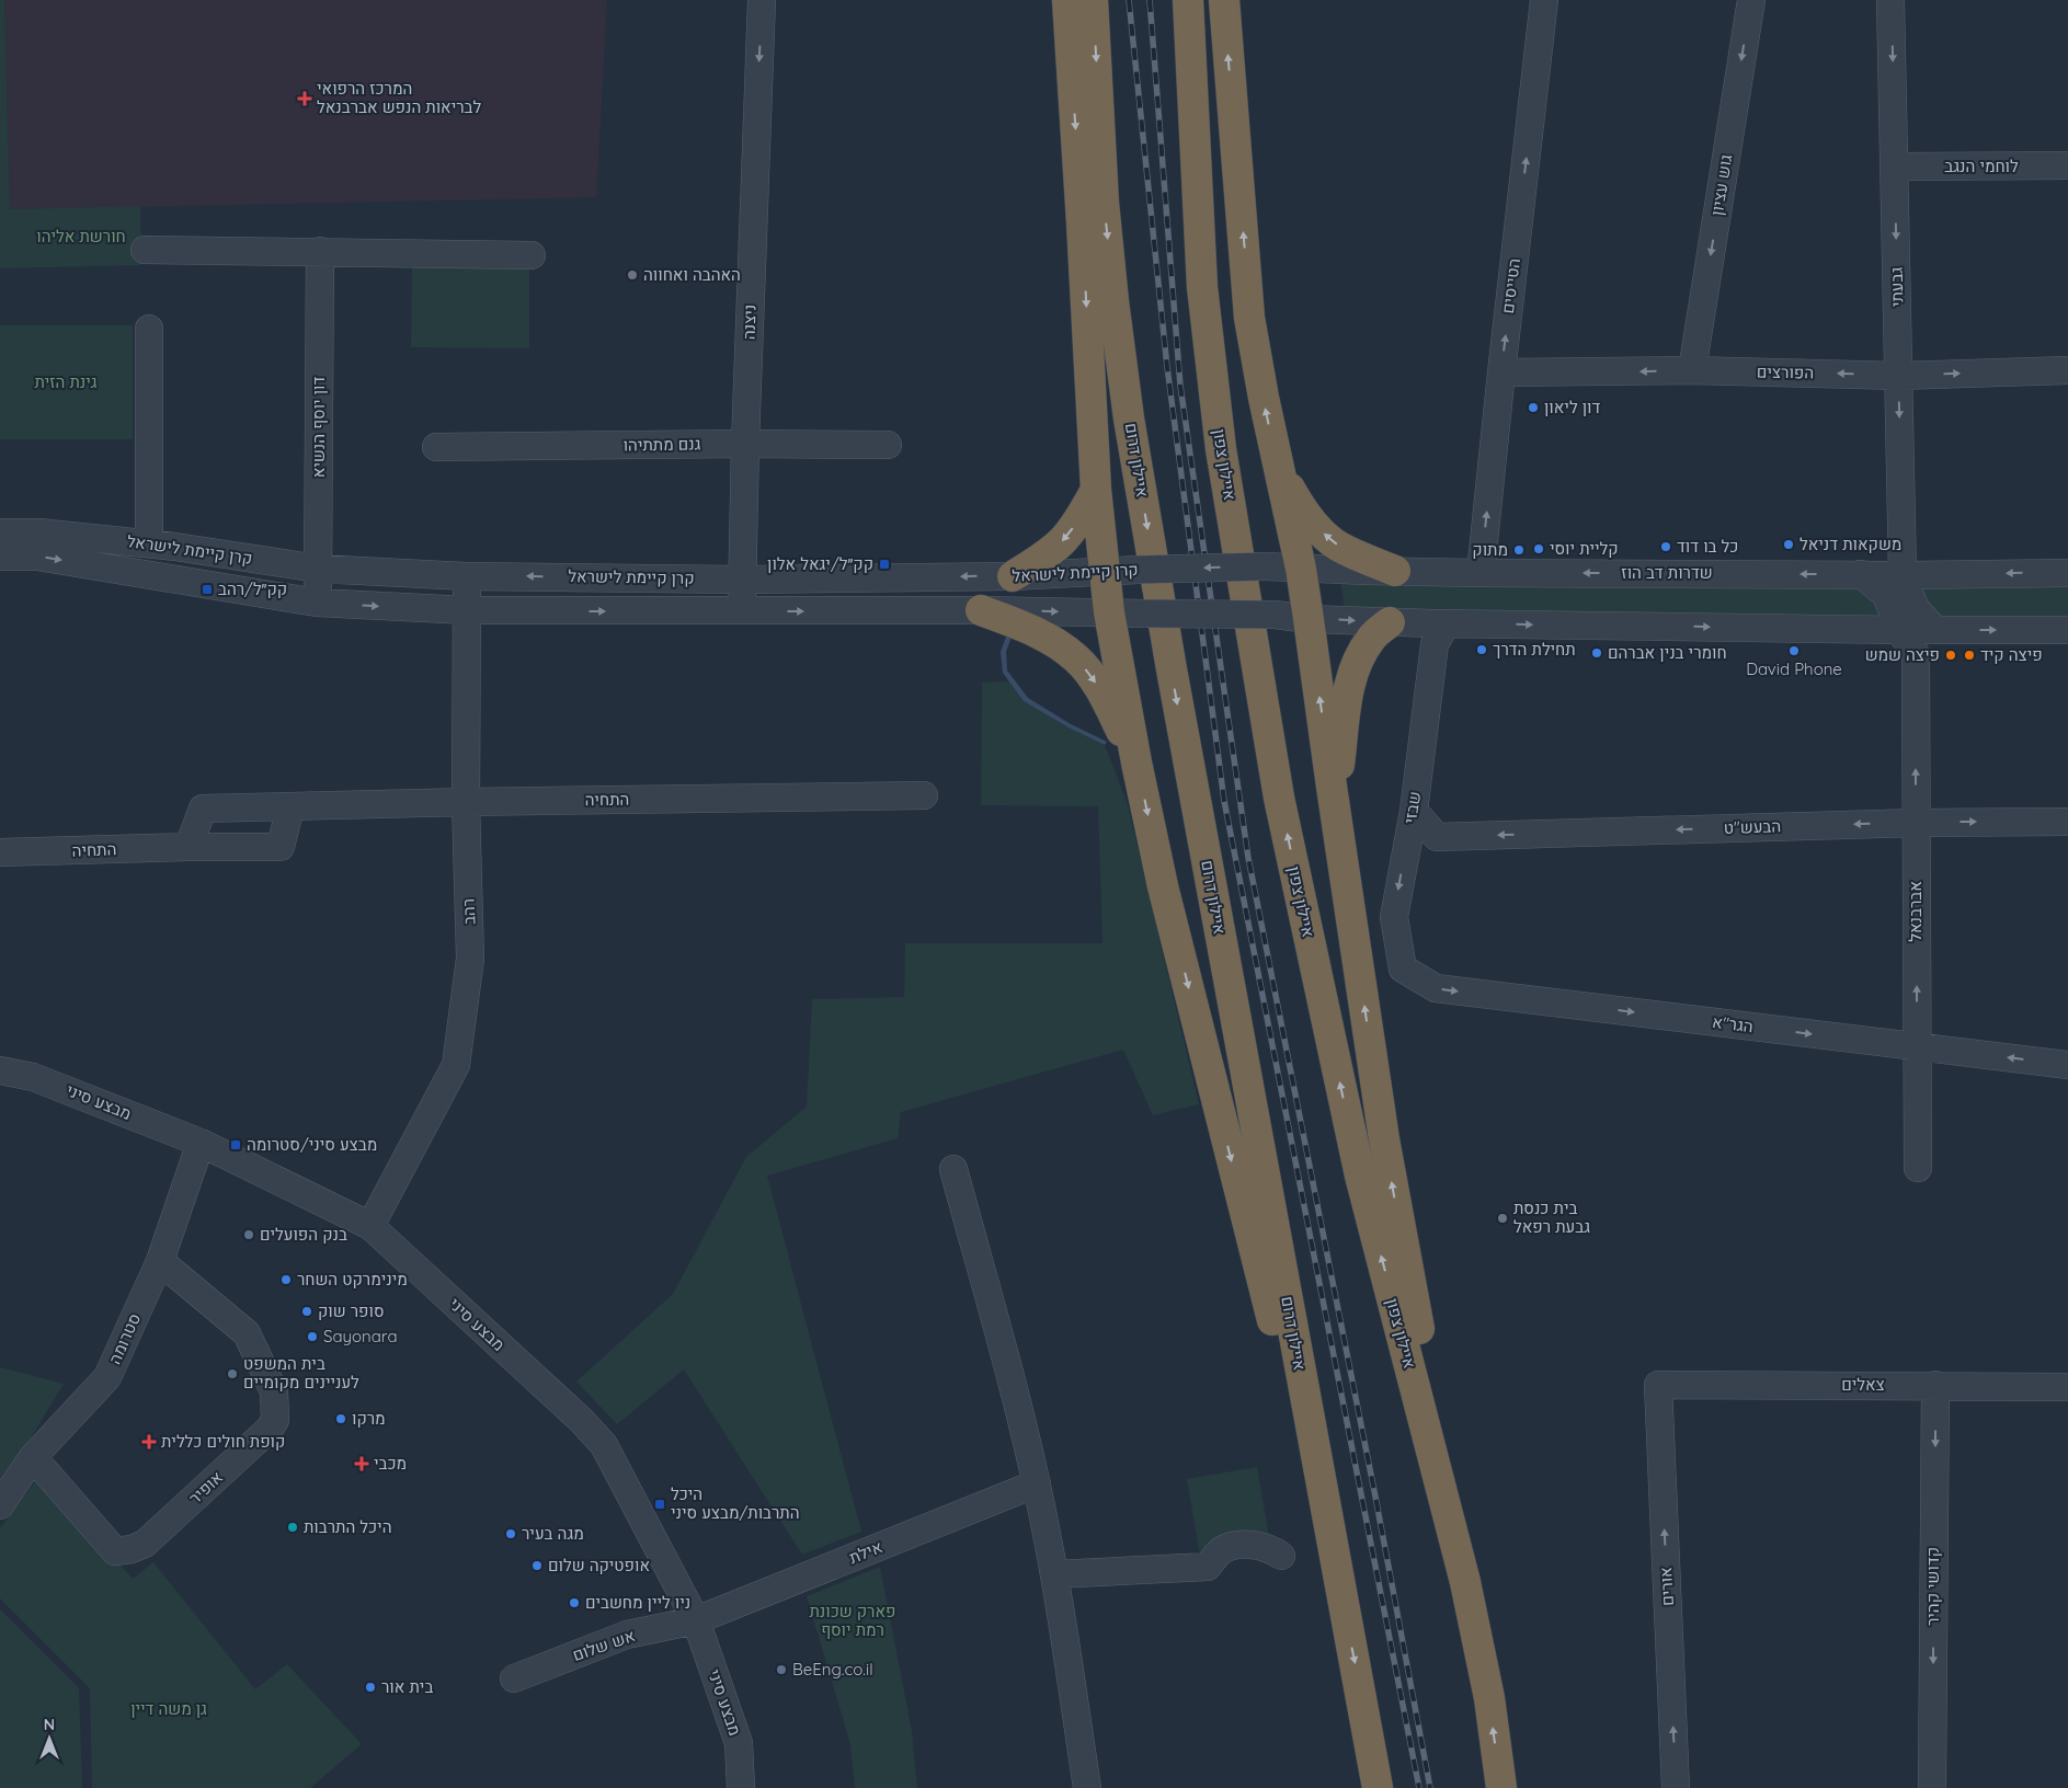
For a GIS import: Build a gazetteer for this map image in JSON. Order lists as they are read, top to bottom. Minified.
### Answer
{"streets":{"highway":["איילון דרום","איילון צפון"],"street":["לוחמי הנגב","גוש עציון","הטייסים","גבעתי","ניצנה","הפורצים","דון יוסף הנשיא","גנם מתתיהו","קרן קיימת לישראל","שדרות דב הוז","התחיה","שבזי","הבעש\"ט","רהב","אברבנאל","הגר\"א","מבצע סיני","סטרומה","צאלים","אופיר","אילת","אורים","קדושי קהיר","אש שלום"]},"crossings":[["לוחמי הנגב","גבעתי"],["גוש עציון","הפורצים"],["הטייסים","הפורצים"],["הטייסים","שדרות דב הוז"],["גבעתי","הפורצים"],["גבעתי","שדרות דב הוז"],["ניצנה","גנם מתתיהו"],["ניצנה","קרן קיימת לישראל"],["דון יוסף הנשיא","קרן קיימת לישראל"],["קרן קיימת לישראל","שדרות דב הוז"],["קרן קיימת לישראל","רהב"],["התחיה","רהב"],["שבזי","הבעש\"ט"],["שבזי","הגר\"א"],["הבעש\"ט","אברבנאל"],["רהב","מבצע סיני"],["אברבנאל","הגר\"א"],["מבצע סיני","סטרומה"],["מבצע סיני","אילת"],["מבצע סיני","אש שלום"],["סטרומה","אופיר"],["צאלים","אורים"],["צאלים","קדושי קהיר"],["אילת","אש שלום"]],"one_way":["גוש עציון","הטייסים","גבעתי","ניצנה","אברבנאל","אורים","קדושי קהיר"],"parks":["חורשת אליהו","גינת הזית","פארק שכונת רמת יוסף","גן משה דיין"],"places":{"health":["המרכז הרפואי לבריאות הנפש אברבנאל","קופת חולים כללית","מכבי"],"other":["האהבה ואחווה","דון ליאון","משקאות דניאל","כל בו דוד","קליית יוסי","מתוק","תחילת הדרך","David Phone","חומרי בנין אברהם","פיצה שמש","פיצה קיד","בית כנסת גבעת רפאל","בנק הפועלים","מינימרקט השחר","סופר שוק","Sayonara","בית המשפט לעניינים מקומיים","מרקו","היכל התרבות","מגה בעיר","אופטיקה שלום","ניו ליין מחשבים","BeEng.co.il","בית אור"],"transit":["קק״ל/יגאל אלון","קק״ל/רהב","מבצע סיני/סטרומה","היכל התרבות/מבצע סיני"]},"north":"top"}
